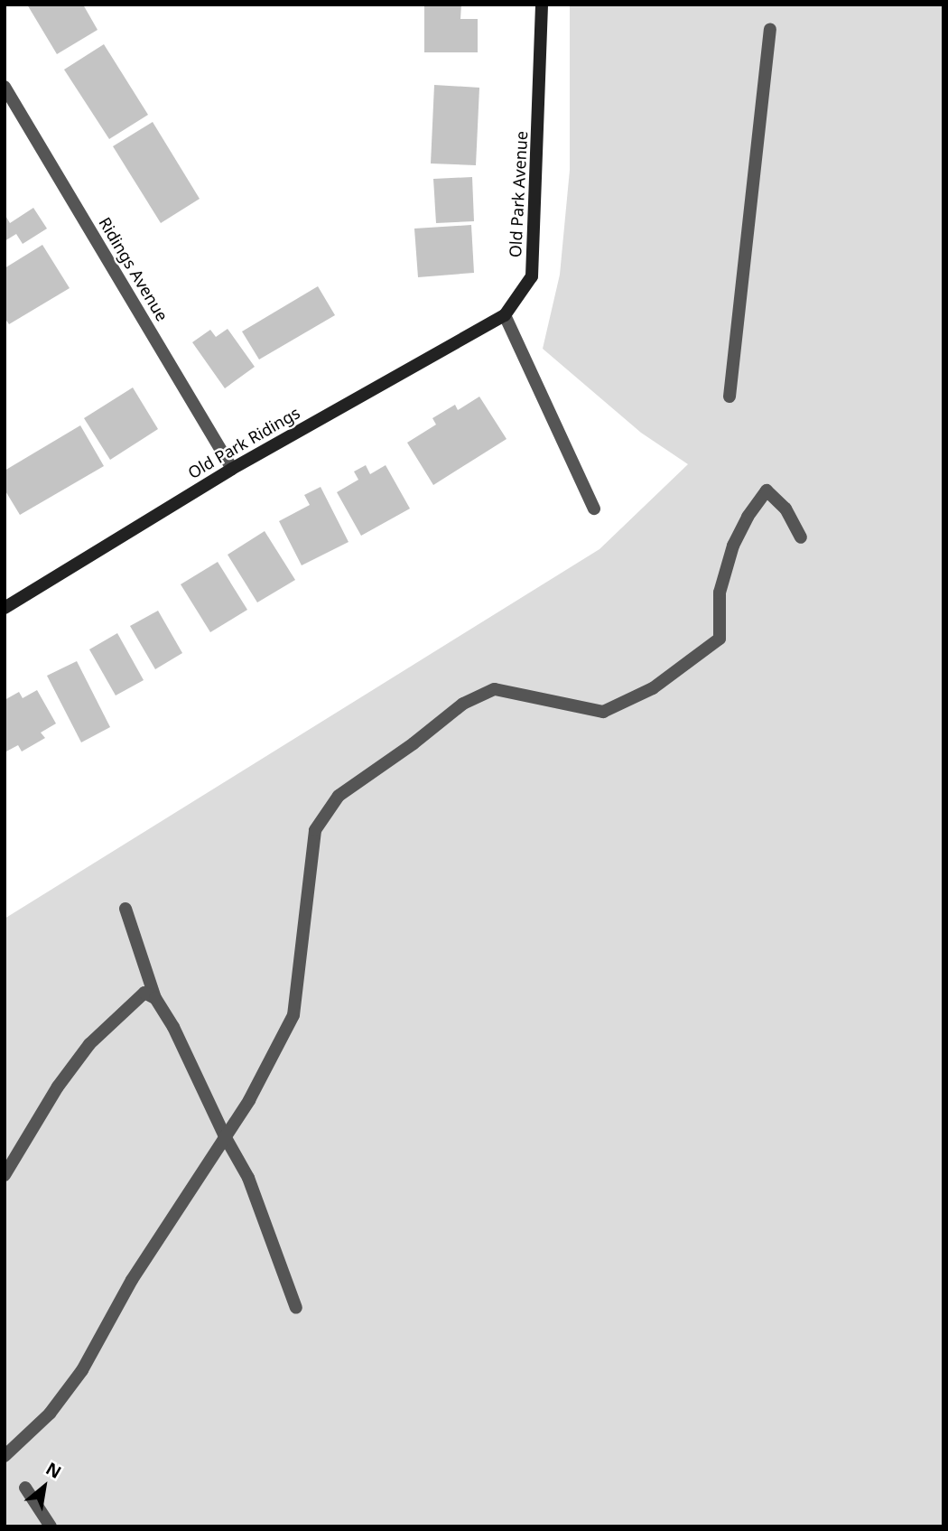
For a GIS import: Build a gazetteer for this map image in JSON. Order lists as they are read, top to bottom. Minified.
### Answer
{"streets":{"street":["Old Park Avenue","Ridings Avenue","Old Park Ridings"]},"crossings":[["Old Park Avenue","Old Park Ridings"],["Ridings Avenue","Old Park Ridings"]],"north":"top right"}
